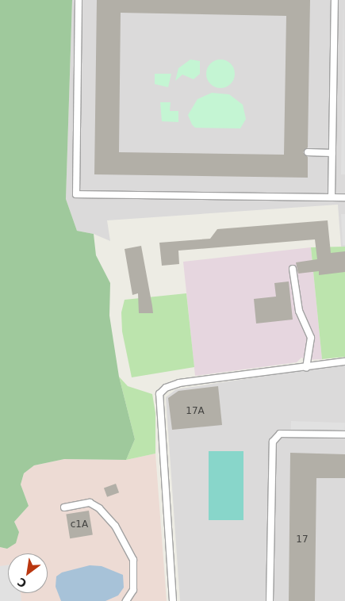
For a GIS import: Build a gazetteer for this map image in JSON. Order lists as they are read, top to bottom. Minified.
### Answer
{"house_numbers":["17А","с1A","17"],"north":"bottom left"}
